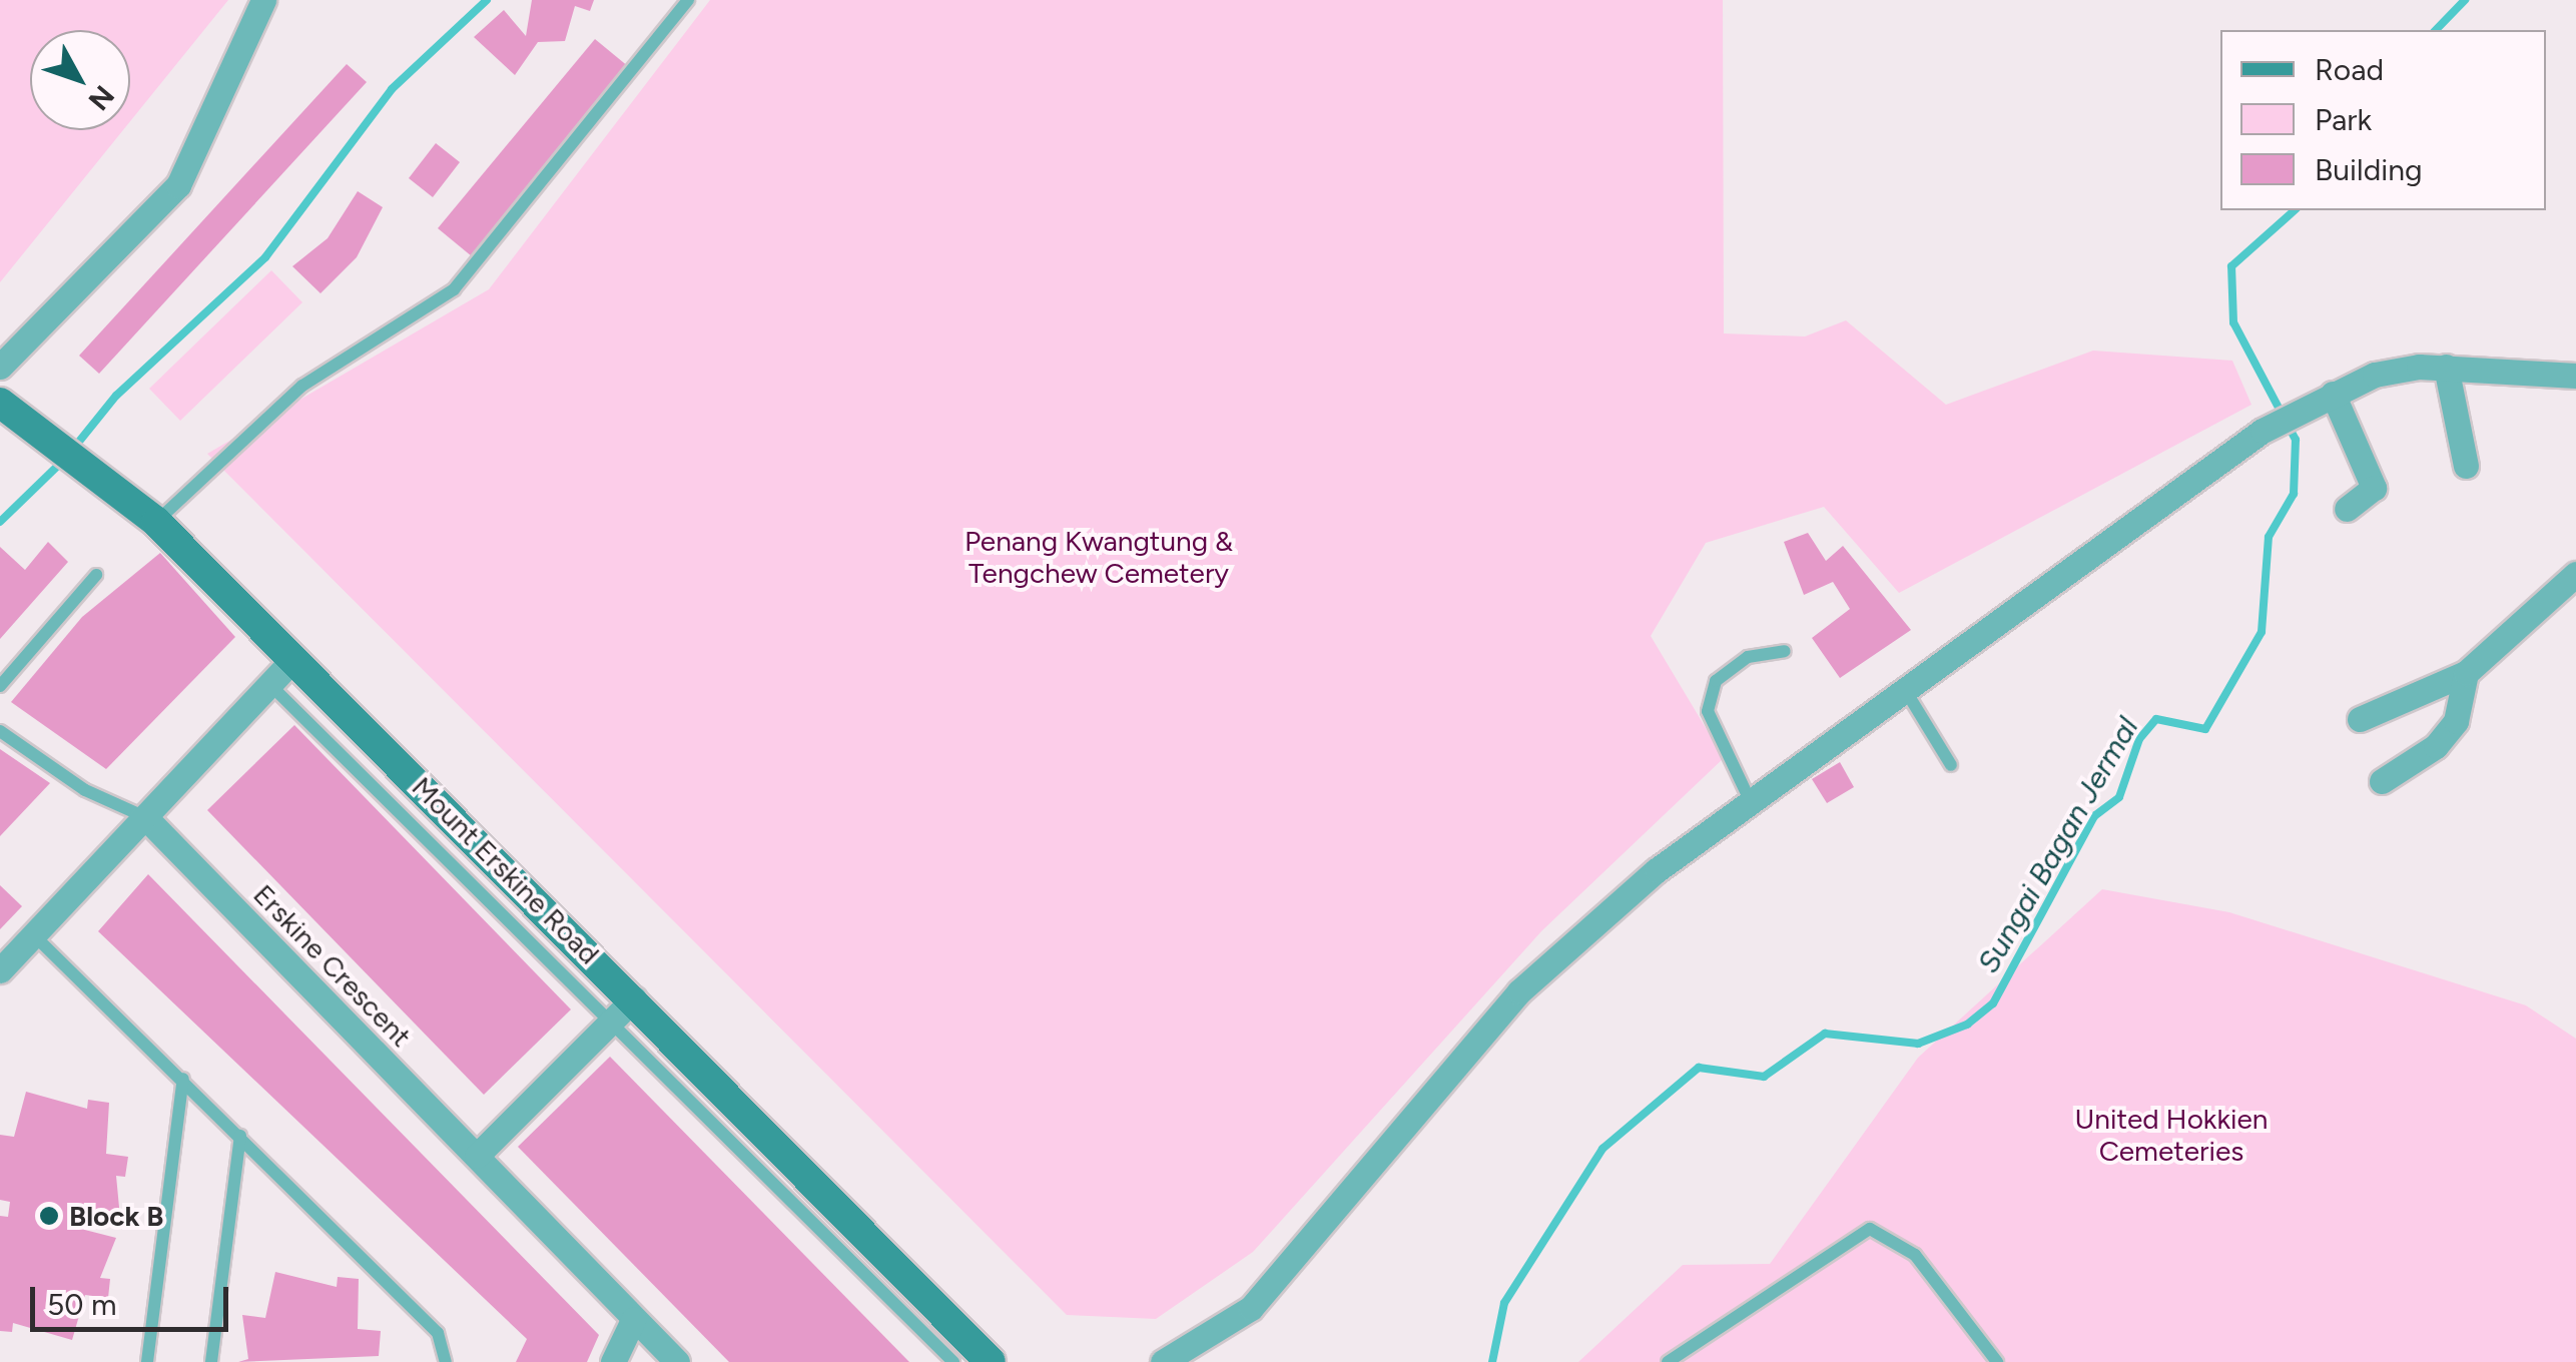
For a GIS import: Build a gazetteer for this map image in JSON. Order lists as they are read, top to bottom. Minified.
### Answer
{"streets":{"main road":["Mount Erskine Road"],"street":["Erskine Crescent"]},"water":["Sungai Bagan Jermal"],"parks":["Penang Kwangtung & Tengchew Cemetery","United Hokkien Cemeteries"],"places":["Block B"],"legend":["Road","Park","Building"],"scale_bar":"50 m","north":"bottom right"}
